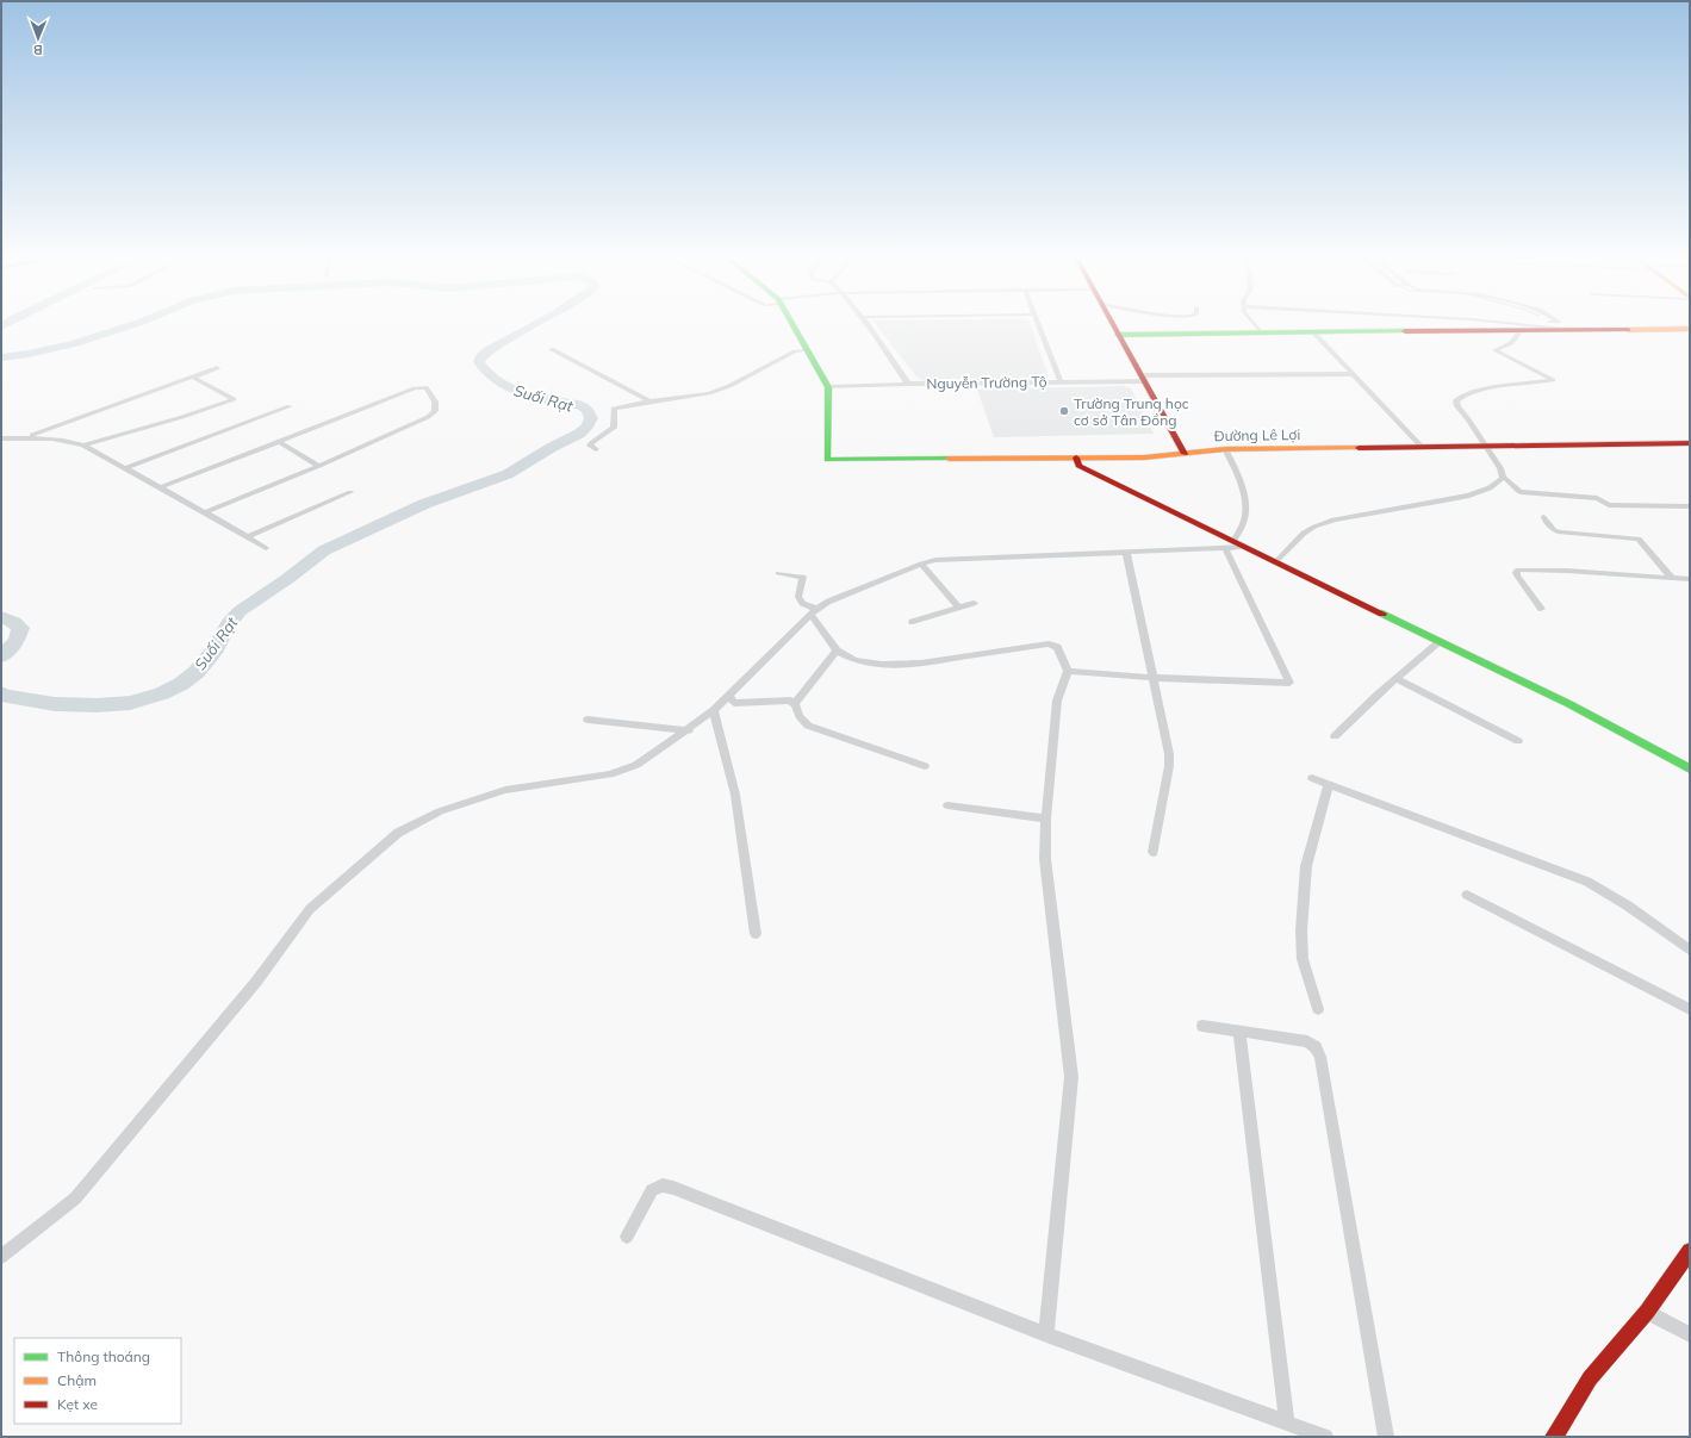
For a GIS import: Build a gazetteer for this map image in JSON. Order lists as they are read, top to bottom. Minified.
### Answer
{"streets":{"main road":["Đường Lê Lợi"],"street":["Nguyễn Trường Tộ"]},"crossings":[["Nguyễn Trường Tộ","Đường Lê Lợi"]],"water":["Suối Rạt"],"places":["Trường Trung học cơ sở Tân Đồng"],"legend":["Thông thoáng","Chậm","Kẹt xe"],"north":"bottom"}
